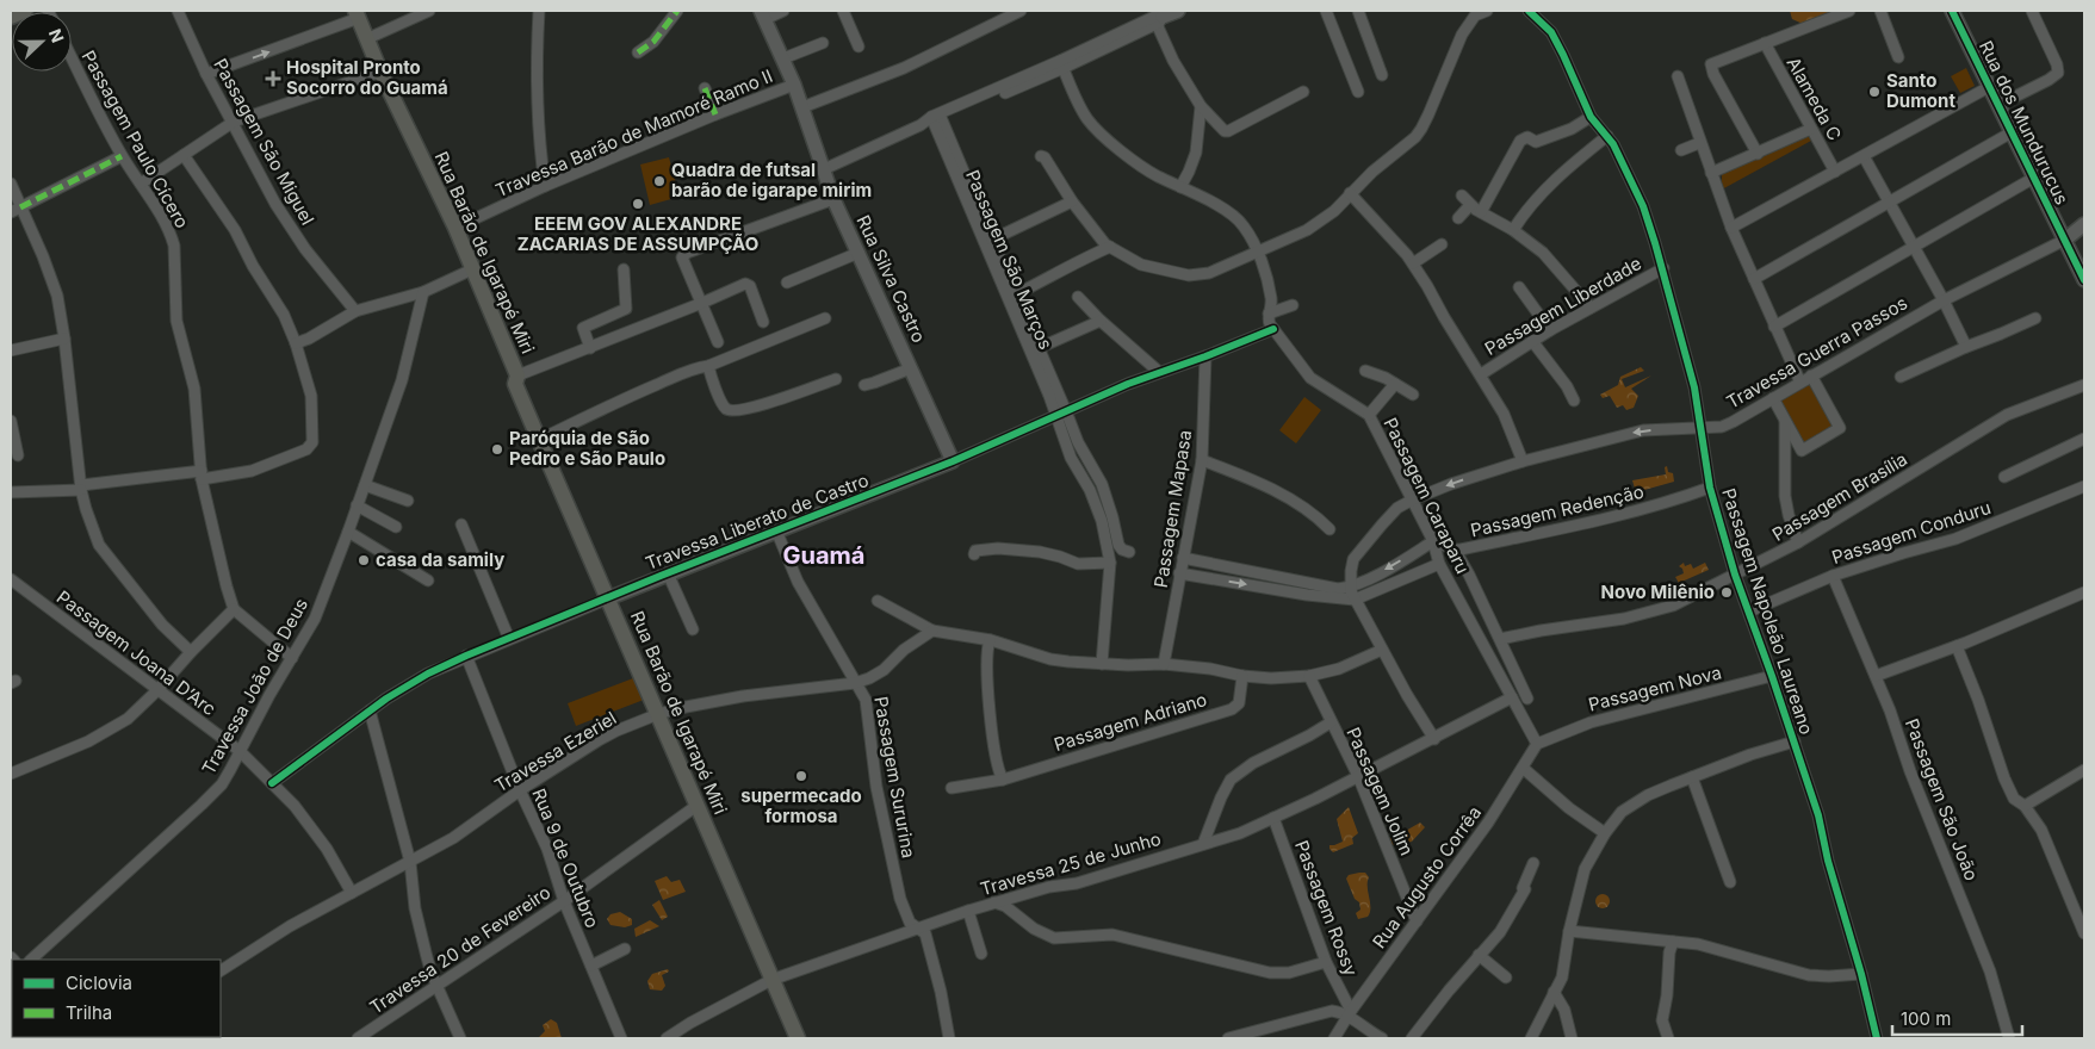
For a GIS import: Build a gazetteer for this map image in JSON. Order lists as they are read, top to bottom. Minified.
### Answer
{"streets":{"main road":["Rua Barão de Igarapé Miri"],"street":["Alameda C","Rua dos Mundurucus","Travessa Barão de Mamoré Ramo II","Passagem Paulo Cícero","Passagem São Miguel","Passagem São Marços","Rua Silva Castro","Passagem Liberdade","Travessa Guerra Passos","Passagem Caraparu","Passagem Brasília","Passagem Mapasa","Passagem Redenção","Travessa Liberato de Castro","Passagem Conduru","Passagem Napoleão Laureano","Passagem Joana D’Arc","Travessa João de Deus","Passagem Nova","Passagem Adriano","Travessa Ezeriel","Passagem Sururina","Passagem Jolim","Passagem São João","Rua 9 de Outubro","Travessa 25 de Junho","Rua Augusto Corrêa","Passagem Rossy","Travessa 20 de Fevereiro"]},"crossings":[["Rua dos Mundurucus","Travessa Guerra Passos"],["Travessa Barão de Mamoré Ramo II","Rua Barão de Igarapé Miri"],["Travessa Barão de Mamoré Ramo II","Rua Silva Castro"],["Rua Barão de Igarapé Miri","Travessa Liberato de Castro"],["Rua Barão de Igarapé Miri","Travessa Ezeriel"],["Rua Barão de Igarapé Miri","Travessa 25 de Junho"],["Rua Barão de Igarapé Miri","Travessa 20 de Fevereiro"],["Passagem São Marços","Travessa Liberato de Castro"],["Rua Silva Castro","Travessa Liberato de Castro"],["Passagem Liberdade","Passagem Napoleão Laureano"],["Travessa Guerra Passos","Passagem Caraparu"],["Travessa Guerra Passos","Passagem Napoleão Laureano"],["Passagem Caraparu","Passagem Brasília"],["Passagem Caraparu","Passagem Redenção"],["Passagem Caraparu","Travessa Liberato de Castro"],["Passagem Caraparu","Passagem Nova"],["Passagem Caraparu","Travessa 25 de Junho"],["Passagem Caraparu","Rua Augusto Corrêa"],["Passagem Brasília","Passagem Napoleão Laureano"],["Passagem Mapasa","Travessa Liberato de Castro"],["Passagem Redenção","Passagem Napoleão Laureano"],["Travessa Liberato de Castro","Passagem Joana D’Arc"],["Travessa Liberato de Castro","Passagem Sururina"],["Travessa Liberato de Castro","Rua 9 de Outubro"],["Passagem Conduru","Passagem Napoleão Laureano"],["Passagem Conduru","Passagem São João"],["Passagem Napoleão Laureano","Passagem Nova"],["Passagem Joana D’Arc","Travessa João de Deus"],["Passagem Joana D’Arc","Travessa Ezeriel"],["Passagem Nova","Rua Augusto Corrêa"],["Travessa Ezeriel","Passagem Sururina"],["Travessa Ezeriel","Rua 9 de Outubro"],["Passagem Sururina","Travessa 25 de Junho"],["Passagem Jolim","Travessa 25 de Junho"],["Passagem Jolim","Rua Augusto Corrêa"],["Rua 9 de Outubro","Travessa 20 de Fevereiro"],["Travessa 25 de Junho","Passagem Rossy"],["Rua Augusto Corrêa","Passagem Rossy"]],"districts":["Guamá"],"places":{"health":["Hospital Pronto Socorro do Guamá"],"other":["Santo Dumont","Quadra de futsal barão de igarape mirim","EEEM GOV ALEXANDRE ZACARIAS DE ASSUMPÇÃO","Paróquia de São Pedro e São Paulo","casa da samily","Novo Milênio","supermecado formosa"]},"legend":["Ciclovia","Trilha"],"scale_bar":"100 m","north":"right"}
